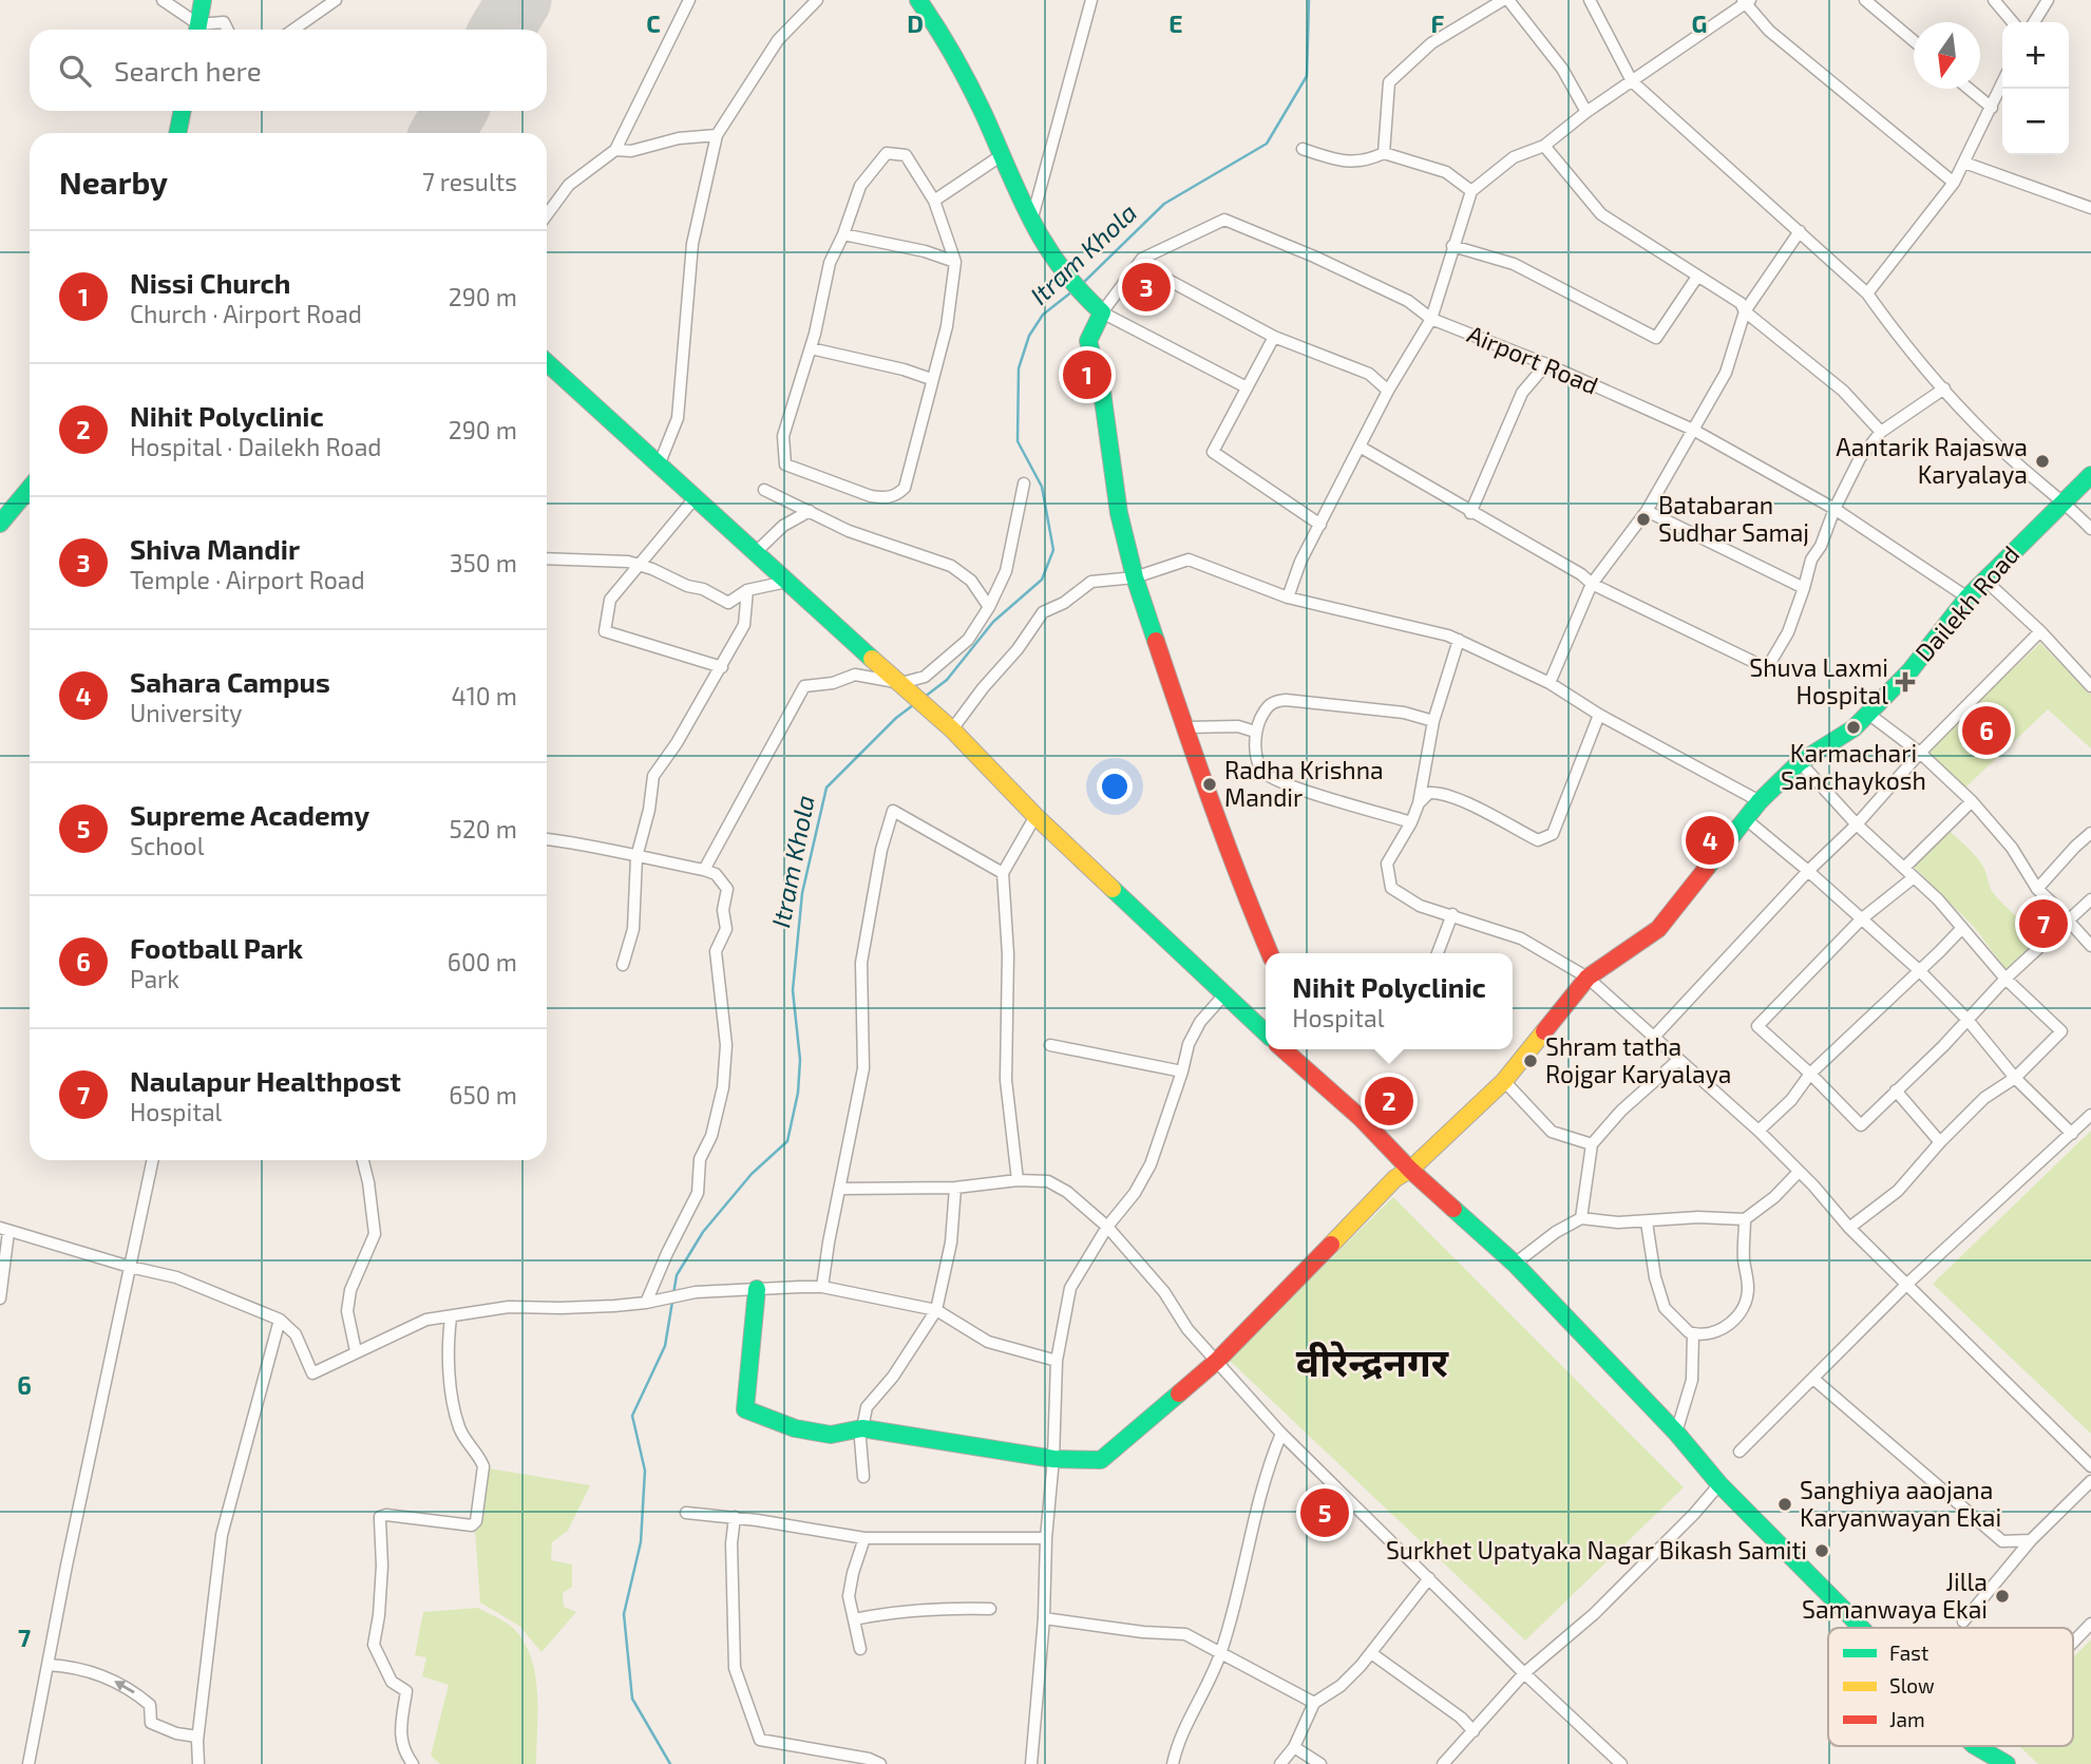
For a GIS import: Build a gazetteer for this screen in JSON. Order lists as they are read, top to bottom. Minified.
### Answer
{"streets":{"street":["Airport Road","Dailekh Road"]},"crossings":[["Airport Road","Dailekh Road"]],"districts":["वीरेन्द्रनगर"],"water":["Itram Khola"],"places":{"other":["Aantarik Rajaswa Karyalaya","Batabaran Sudhar Samaj","Karmachari Sanchaykosh","Radha Krishna Mandir","Shram tatha Rojgar Karyalaya","Sanghiya aaojana Karyanwayan Ekai","Surkhet Upatyaka Nagar Bikash Samiti","Jilla Samanwaya Ekai"],"health":["Shuva Laxmi Hospital"]},"legend":["Fast","Slow","Jam"],"north":"bottom","page":{"map_buttons":["+","−"],"search":"Search here","heading":["Nearby","7 results"],"list":[{"mark":"1","name":"Nissi Church","note":"Church · Airport Road","value":"290 m"},{"mark":"2","name":"Nihit Polyclinic","note":"Hospital · Dailekh Road","value":"290 m"},{"mark":"3","name":"Shiva Mandir","note":"Temple · Airport Road","value":"350 m"},{"mark":"4","name":"Sahara Campus","note":"University","value":"410 m"},{"mark":"5","name":"Supreme Academy","note":"School","value":"520 m"},{"mark":"6","name":"Football Park","note":"Park","value":"600 m"},{"mark":"7","name":"Naulapur Healthpost","note":"Hospital","value":"650 m"}],"pins":["3","1","6","4","7","2","5"],"popup":["Nihit Polyclinic","Hospital"]},"grid":{"columns":["C","D","E","F","G"],"rows":["6","7"]}}
